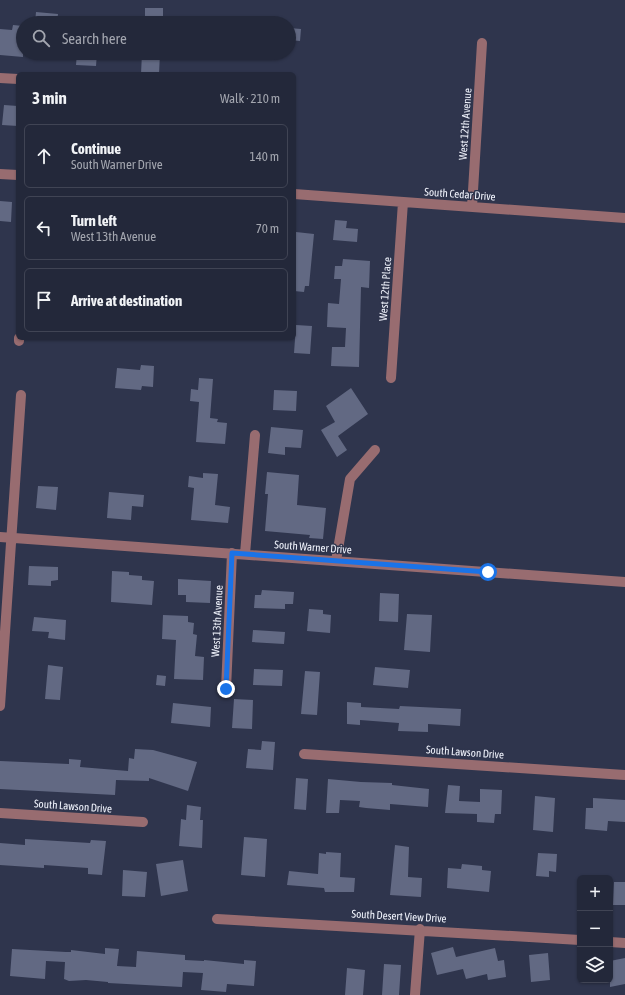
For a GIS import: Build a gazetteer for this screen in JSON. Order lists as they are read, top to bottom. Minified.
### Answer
{"streets":{"street":["West 12th Avenue","South Cedar Drive","West 12th Place","South Warner Drive","West 13th Avenue","South Lawson Drive","South Desert View Drive"]},"crossings":[["West 12th Avenue","South Cedar Drive"],["South Cedar Drive","West 12th Place"],["South Warner Drive","West 13th Avenue"]],"page":{"search":"Search here","heading":["3 min","Walk · 210 m"],"list":[["Continue","South Warner Drive","140 m"],["Turn left","West 13th Avenue","70 m"],"Arrive at destination"],"map_buttons":["+","−"]}}
